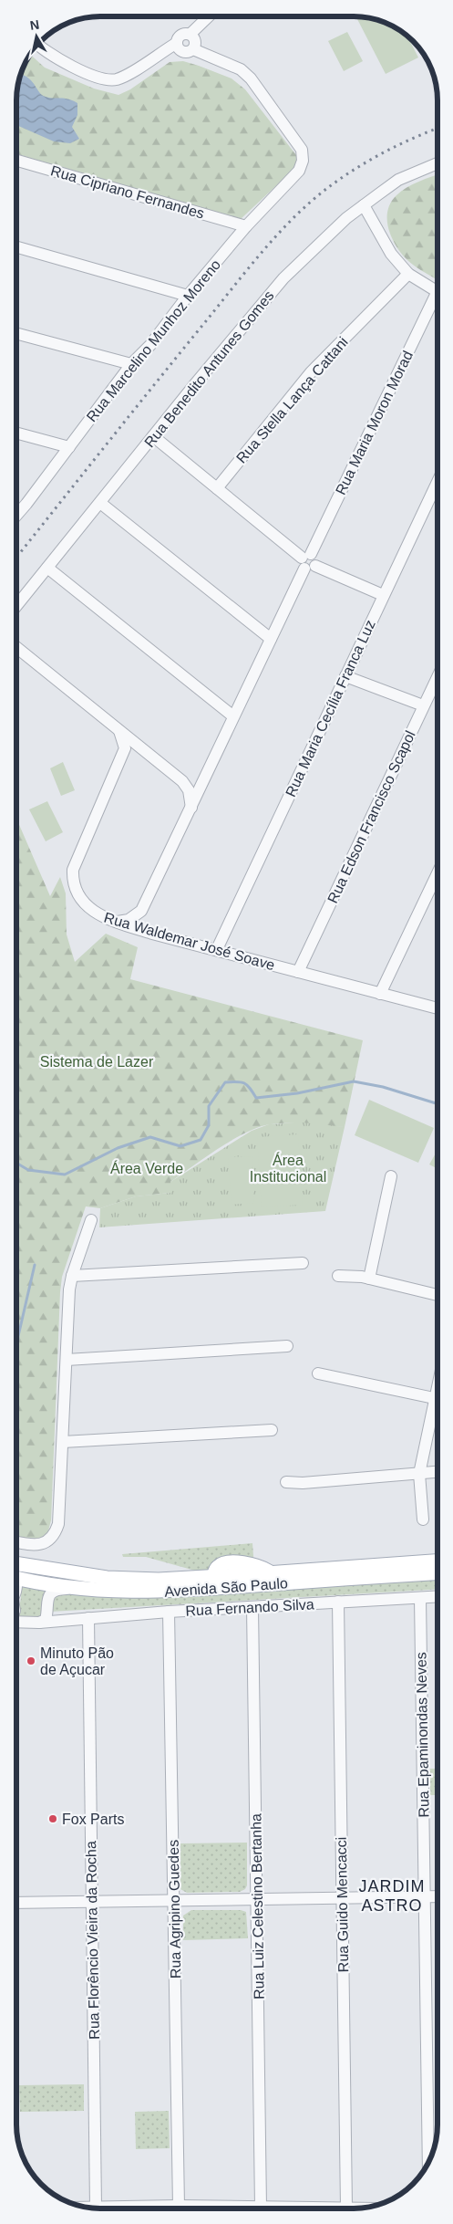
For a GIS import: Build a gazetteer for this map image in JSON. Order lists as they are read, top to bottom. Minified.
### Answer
{"streets":{"main road":["Avenida São Paulo"],"street":["Rua Cipriano Fernandes","Rua Marcelino Munhoz Moreno","Rua Benedito Antunes Gomes","Rua Stella Lança Cattani","Rua Maria Moron Morad","Rua Maria Cecília Franca Luz","Rua Edson Francisco Scapol","Rua Waldemar José Soave","Rua Fernando Silva","Rua Epaminondas Neves","Rua Guido Mencacci","Rua Luiz Celestino Bertanha","Rua Agripino Guedes","Rua Florêncio Vieira da Rocha"]},"crossings":[["Rua Cipriano Fernandes","Rua Marcelino Munhoz Moreno"],["Rua Maria Cecília Franca Luz","Rua Waldemar José Soave"],["Rua Edson Francisco Scapol","Rua Waldemar José Soave"],["Rua Fernando Silva","Rua Epaminondas Neves"],["Rua Fernando Silva","Rua Guido Mencacci"],["Rua Fernando Silva","Rua Luiz Celestino Bertanha"],["Rua Fernando Silva","Rua Agripino Guedes"],["Rua Fernando Silva","Rua Florêncio Vieira da Rocha"]],"districts":["JARDIM ASTRO"],"parks":["Sistema de Lazer","Área Institucional","Área Verde"],"places":["Minuto Pão de Açucar","Fox Parts"],"north":"top"}
